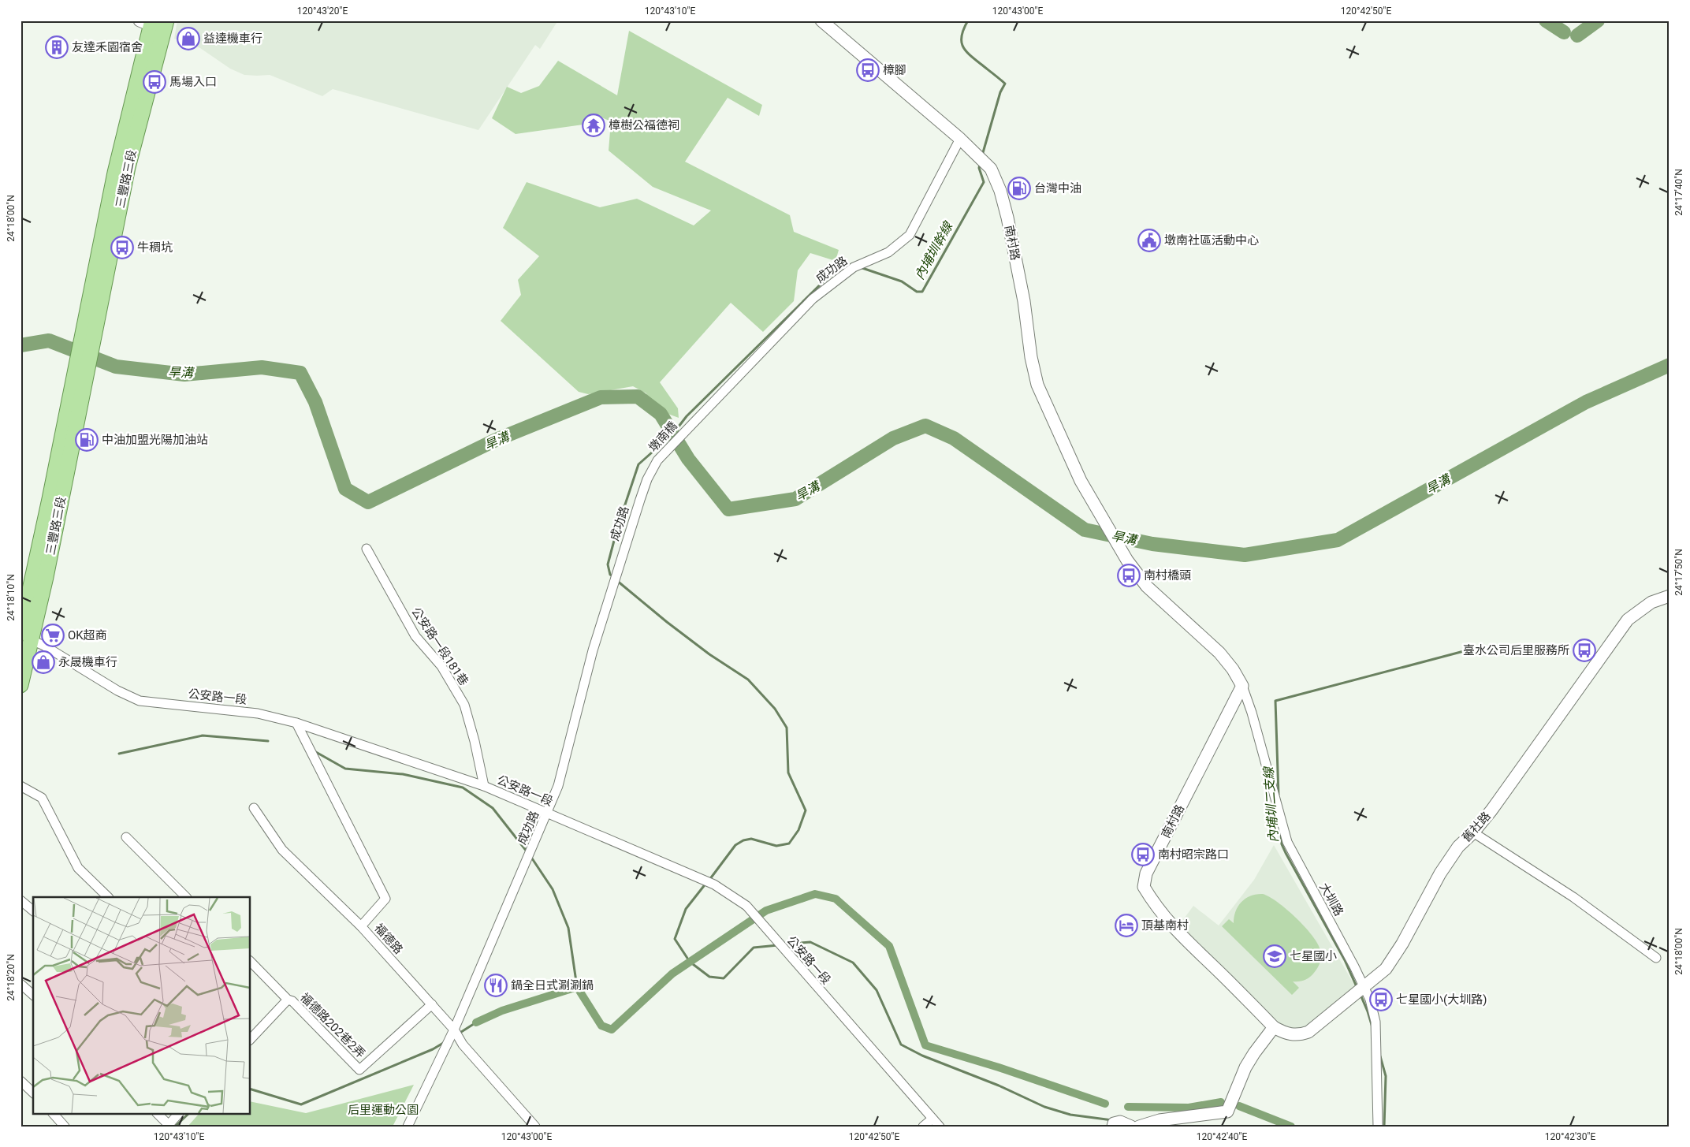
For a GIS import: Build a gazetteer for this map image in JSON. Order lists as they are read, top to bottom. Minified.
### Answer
{"streets":{"main road":["三豐路三段"],"street":["南村路","成功路","墩南橋","公安路一段181巷","公安路一段","舊社路","大圳路","福德路","福德路202巷2弄"]},"crossings":[["三豐路三段","公安路一段"],["南村路","成功路"],["南村路","舊社路"],["南村路","大圳路"],["成功路","墩南橋"],["成功路","公安路一段"],["成功路","福德路"],["公安路一段181巷","公安路一段"],["公安路一段","福德路"],["舊社路","大圳路"],["福德路","福德路202巷2弄"]],"water":["內埔圳幹線","旱溝","內埔圳二支線"],"parks":["后里運動公園"],"places":{"shop":["益達機車行","永晟機車行"],"building":["友達禾園宿舍"],"bus stop":["樟腳","馬場入口","牛稠坑","南村橋頭","臺水公司后里服務所","南村昭宗路口","七星國小(大圳路)"],"temple":["樟樹公福德祠"],"fuel station":["台灣中油","中油加盟光陽加油站"],"public building":["墩南社區活動中心"],"supermarket":["OK超商"],"hotel":["頂基南村"],"school or university":["七星國小"],"restaurant":["鍋全日式涮涮鍋"]},"coordinates":["120°43'20\"E","120°43'10\"E","120°43'00\"E","120°42'50\"E","24°17'40\"N","24°18'00\"N","24°17'50\"N","24°18'10\"N","24°18'20\"N","120°42'40\"E","120°42'30\"E"]}
